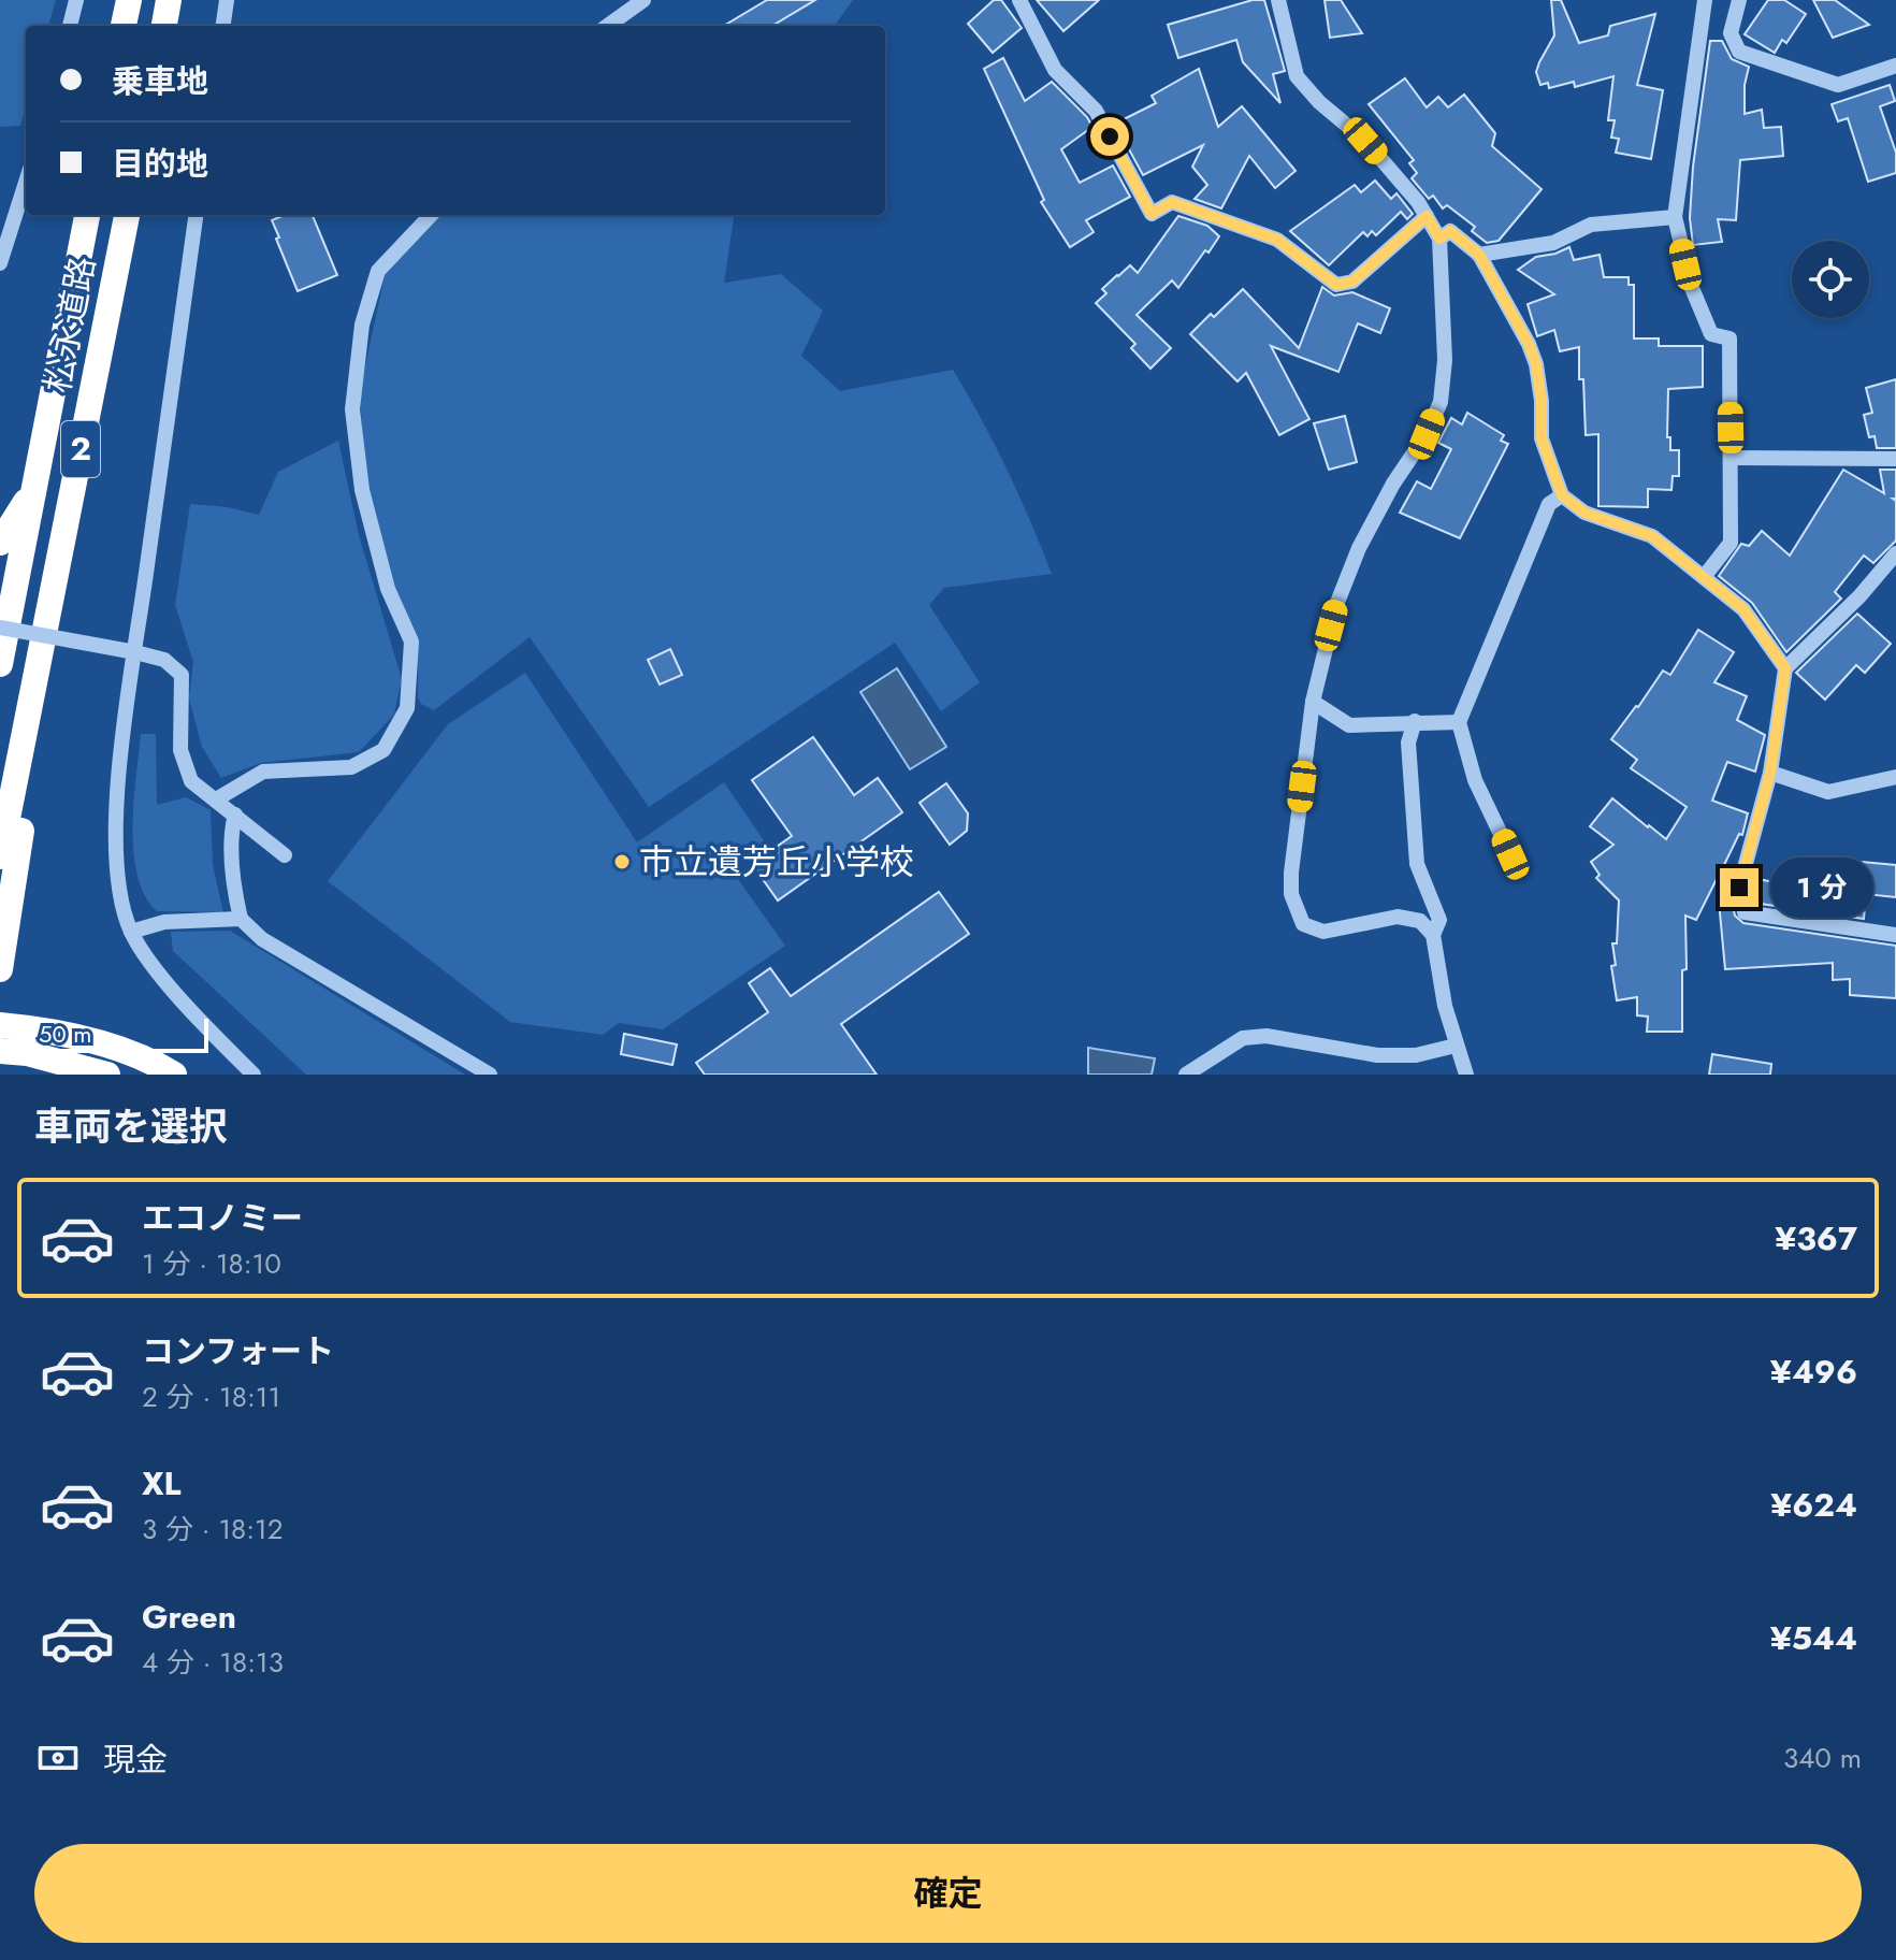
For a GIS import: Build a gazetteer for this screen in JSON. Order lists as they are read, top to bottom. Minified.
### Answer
{"streets":{"highway":["松永道路","2"]},"places":["市立遺芳丘小学校"],"scale_bar":"50 m","page":{"banner":["乗車地","目的地"],"bubble":"1 分","scale":"50 m","heading":"車両を選択","list":[{"name":"エコノミー","note":"1 分 · 18:10","value":"¥367"},{"name":"コンフォート","note":"2 分 · 18:11","value":"¥496"},{"name":"XL","note":"3 分 · 18:12","value":"¥624"},{"name":"Green","note":"4 分 · 18:13","value":"¥544"}],"pay":["現金","340 m"],"buttons":"確定"}}
